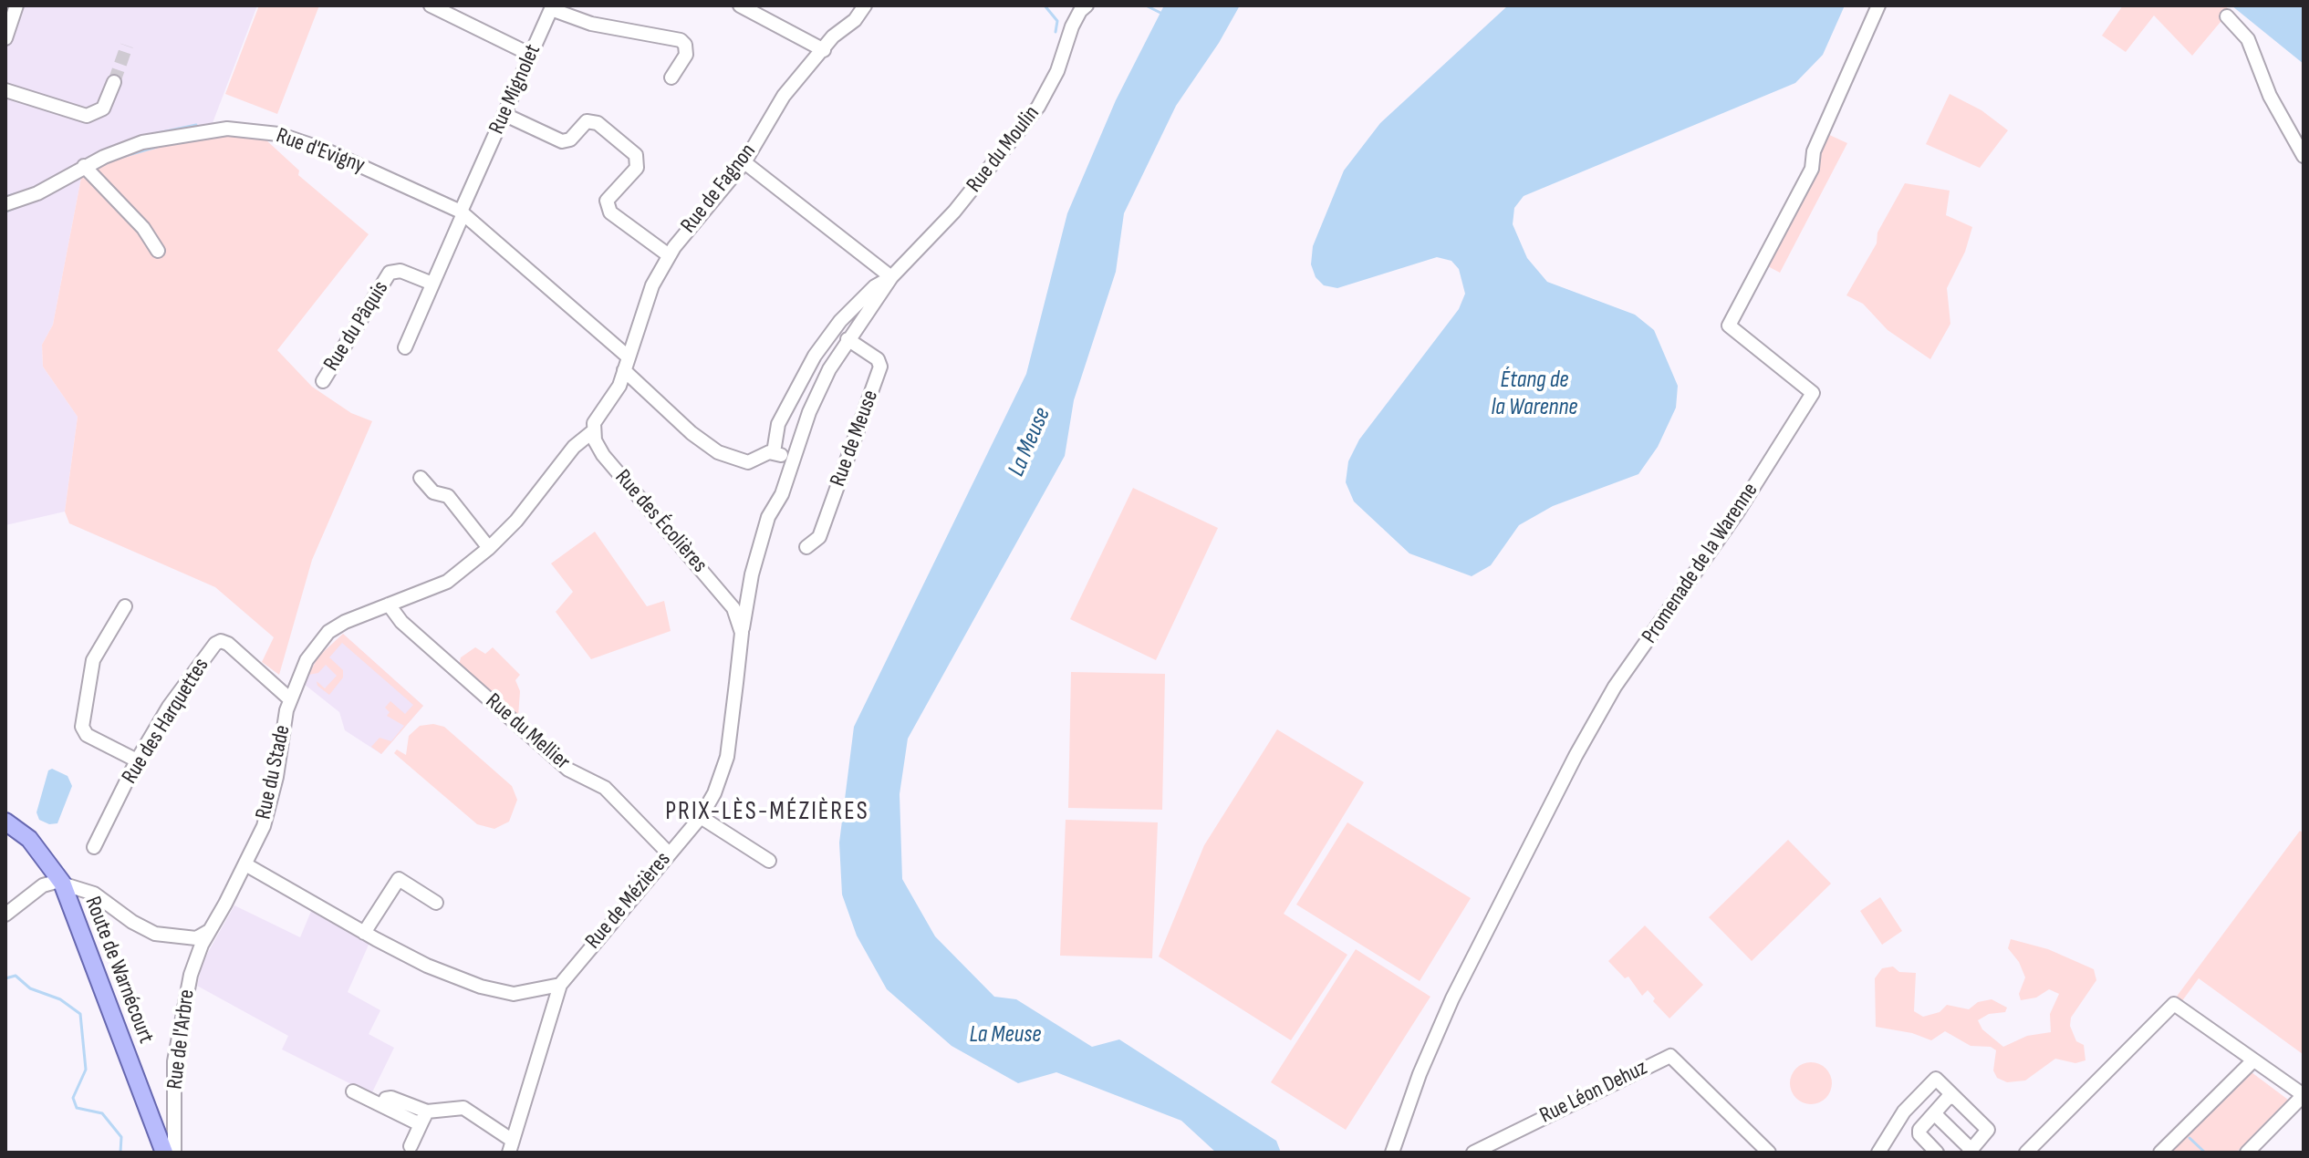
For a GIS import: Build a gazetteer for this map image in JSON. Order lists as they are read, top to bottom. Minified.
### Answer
{"streets":{"main road":["Route de Warnécourt"],"street":["Rue Mignolet","Rue du Moulin","Rue d'Evigny","Rue de Fagnon","Rue du Pâquis","Rue de Meuse","Rue des Écolières","Promenade de la Warenne","Rue des Harquettes","Rue du Mellier","Rue du Stade","Rue de Mézières","Rue de l'Arbre","Rue Léon Dehuz"]},"crossings":[["Rue Mignolet","Rue d'Evigny"],["Rue Mignolet","Rue du Pâquis"],["Rue du Moulin","Rue de Meuse"],["Rue du Moulin","Rue de Mézières"],["Rue d'Evigny","Rue de Fagnon"],["Rue d'Evigny","Rue du Pâquis"],["Rue d'Evigny","Rue du Stade"],["Rue de Fagnon","Rue du Stade"],["Rue des Écolières","Rue du Stade"],["Rue des Écolières","Rue de Mézières"],["Rue des Harquettes","Rue du Stade"],["Rue du Mellier","Rue du Stade"],["Rue du Mellier","Rue de Mézières"],["Rue du Stade","Rue de l'Arbre"]],"districts":["PRIX-LÈS-MÉZIÈRES"],"water":["Étang de la Warenne","La Meuse"]}
